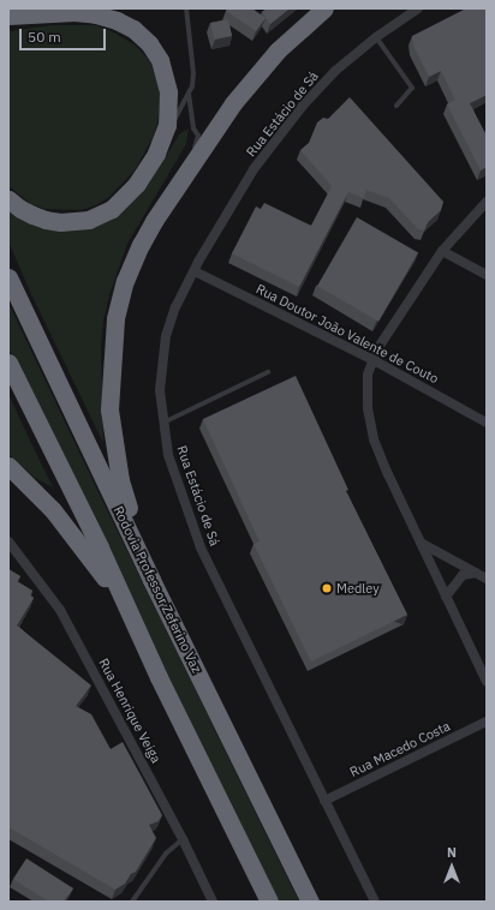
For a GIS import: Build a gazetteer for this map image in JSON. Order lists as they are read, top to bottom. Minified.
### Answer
{"streets":{"highway":["Rodovia Professor Zeferino Vaz"],"street":["Rua Estácio de Sá","Rua Doutor João Valente de Couto","Rua Henrique Veiga","Rua Macedo Costa"]},"crossings":[["Rua Estácio de Sá","Rua Doutor João Valente de Couto"],["Rua Estácio de Sá","Rua Macedo Costa"]],"places":["Medley"],"scale_bar":"50 m","north":"top"}
